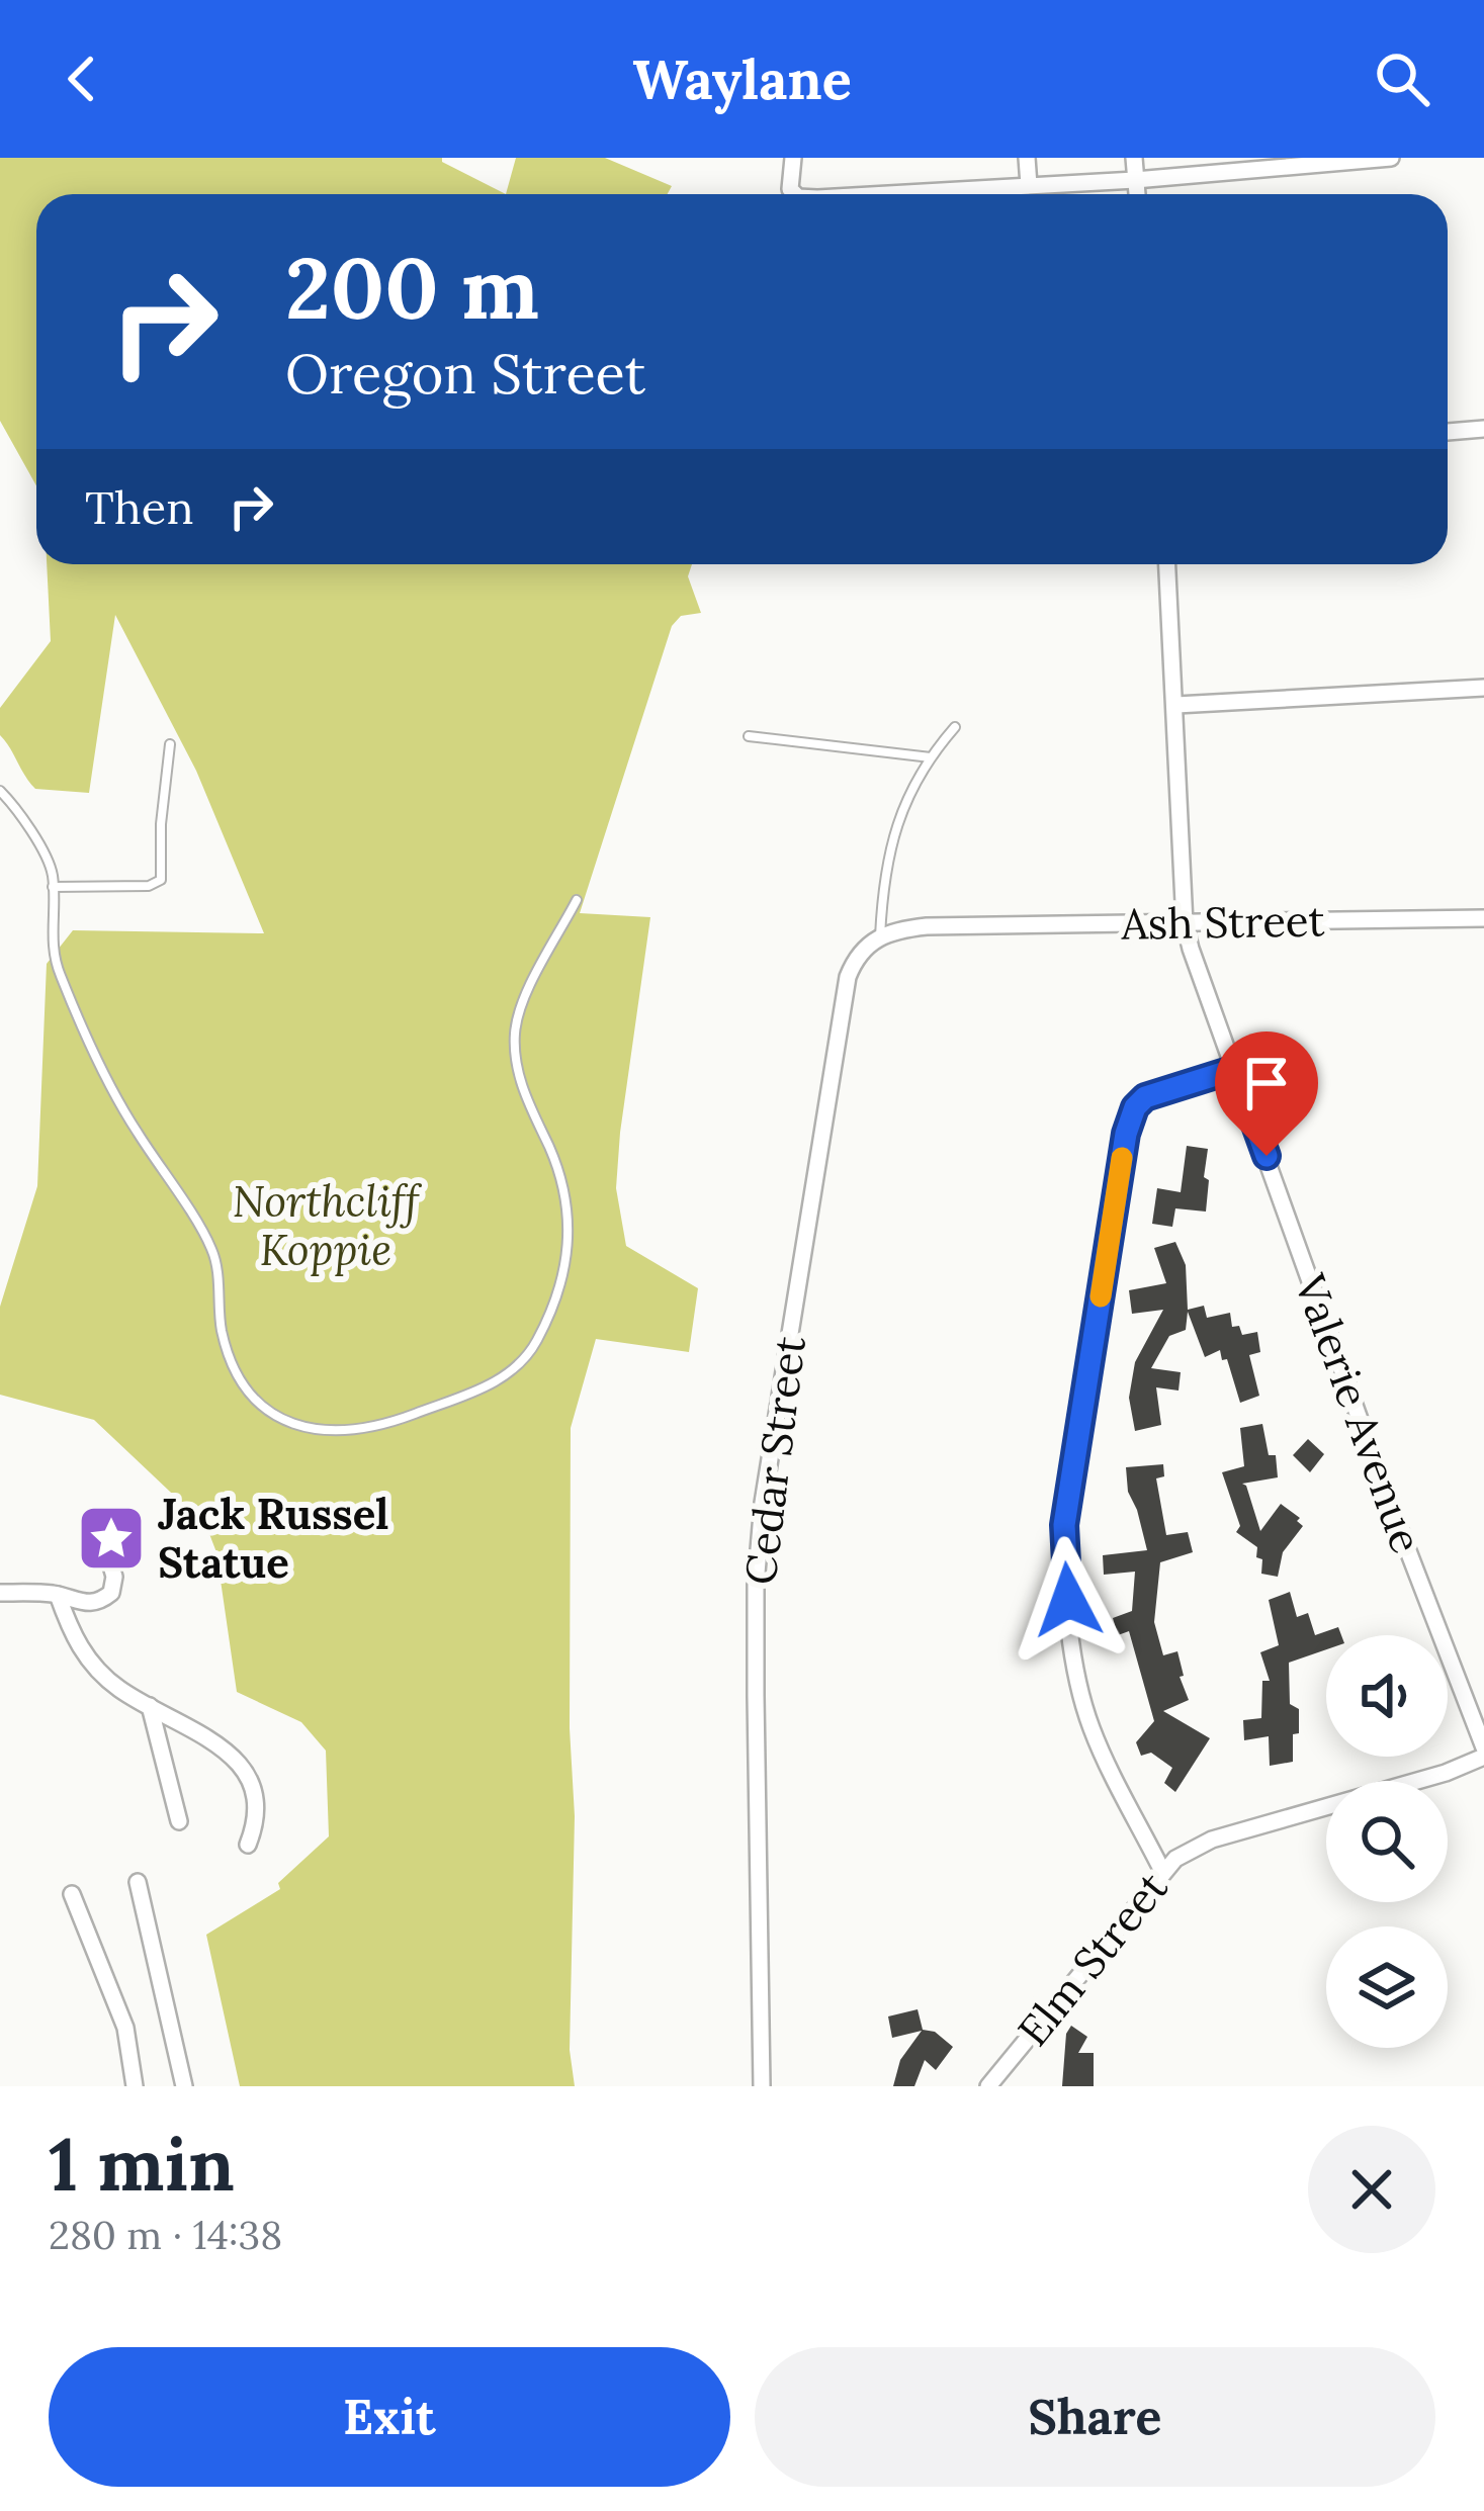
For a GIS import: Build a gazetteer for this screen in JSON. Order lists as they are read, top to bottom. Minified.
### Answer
{"streets":{"street":["Ash Street","Valerie Avenue","Cedar Street","Elm Street"]},"crossings":[["Ash Street","Valerie Avenue"],["Ash Street","Cedar Street"],["Valerie Avenue","Elm Street"]],"parks":["Northcliff Koppie"],"places":{"place":["Jack Russel Statue"]},"page":{"header":"Waylane","turn":["200 m","Oregon Street"],"then":"Then","heading":["1 min","280 m · 14:38"],"buttons":["Exit","Share"]}}
